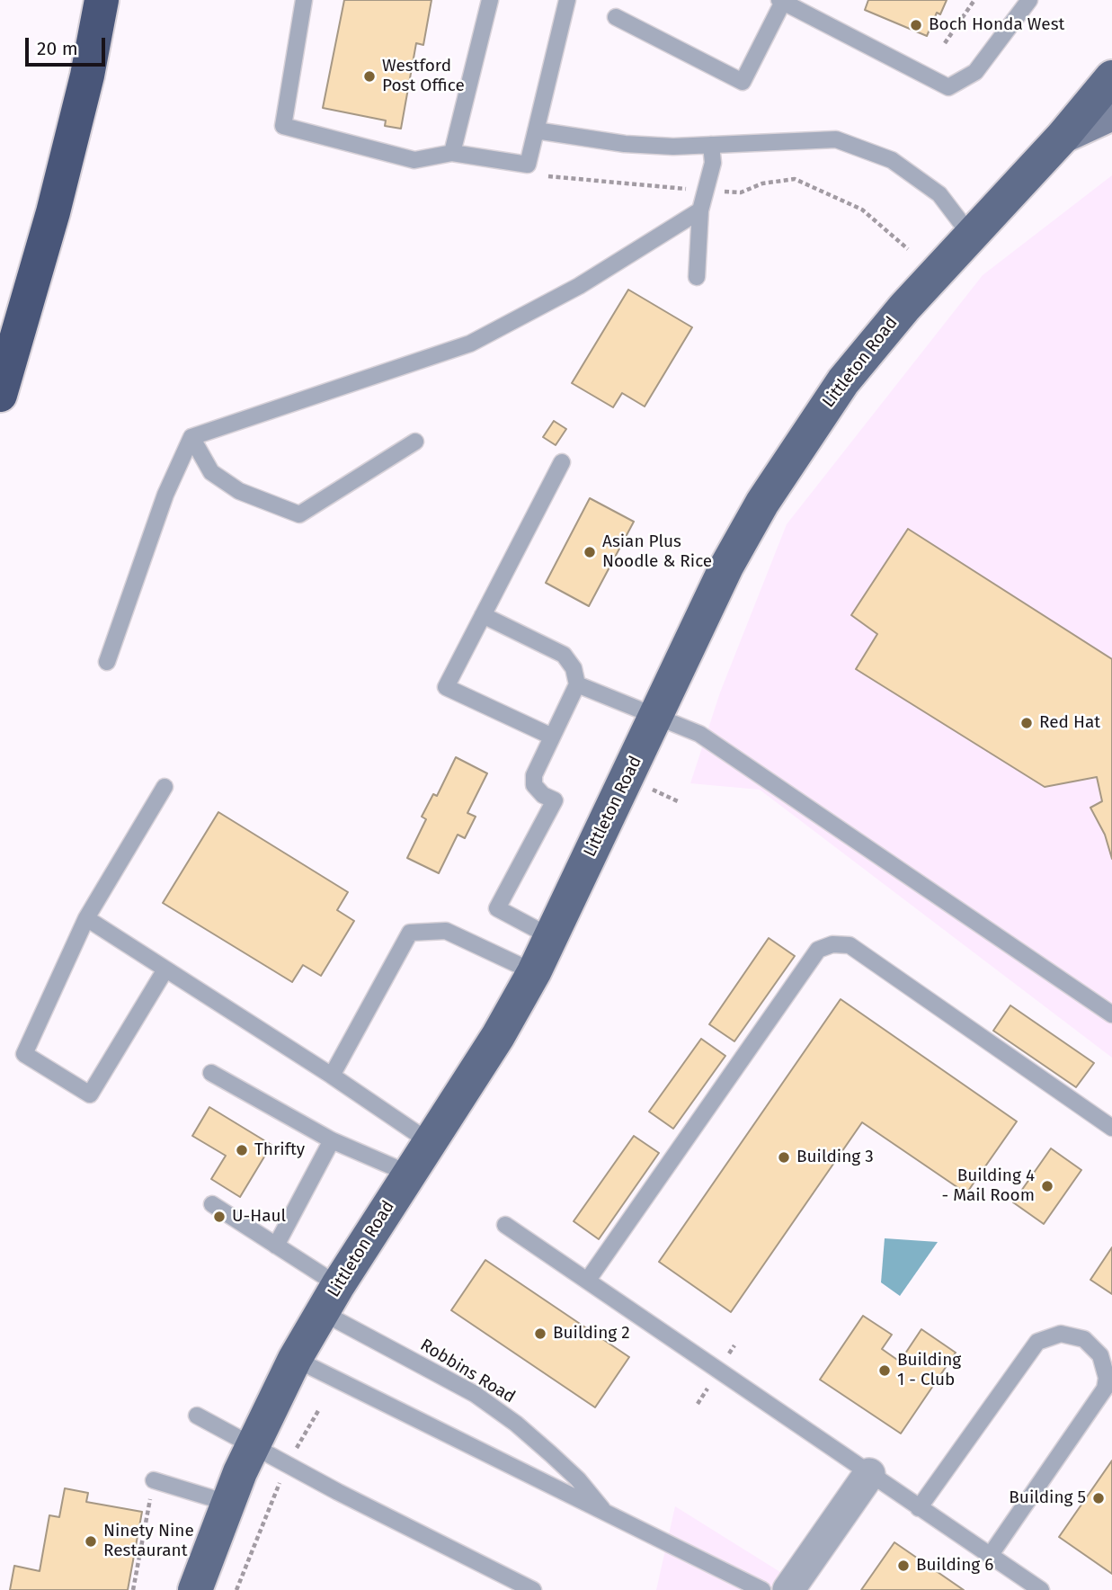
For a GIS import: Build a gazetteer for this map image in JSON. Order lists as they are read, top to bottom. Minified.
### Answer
{"streets":{"main road":["Littleton Road"],"lane":["Robbins Road"]},"crossings":[["Littleton Road","Robbins Road"]],"places":["Boch Honda West","Westford Post Office","Asian Plus Noodle & Rice","Red Hat","Thrifty","Building 3","Building 4 - Mail Room","U-Haul","Building 2","Building 1 - Club","Building 5","Ninety Nine Restaurant","Building 6"],"scale_bar":"20 m"}
